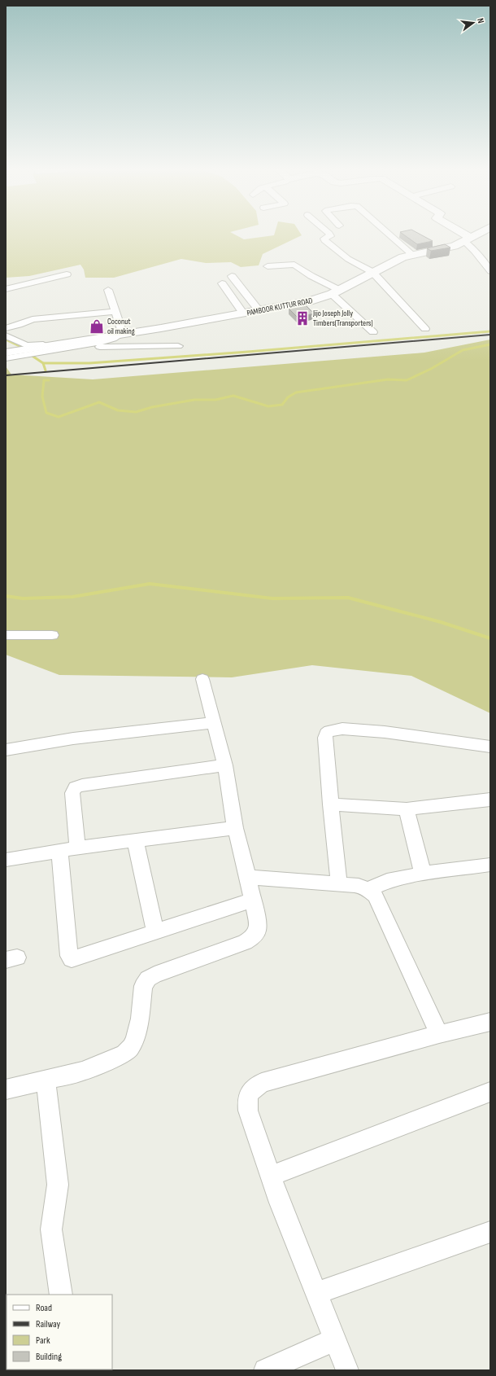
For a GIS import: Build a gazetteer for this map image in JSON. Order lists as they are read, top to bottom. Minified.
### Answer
{"streets":{"main road":["PAMBOOR KUTTUR ROAD"]},"places":{"building":["Jijo Joseph Jolly Timbers(Transporters)"],"shop":["Coconut oil making"]},"legend":["Road","Railway","Park","Building"],"north":"right"}
